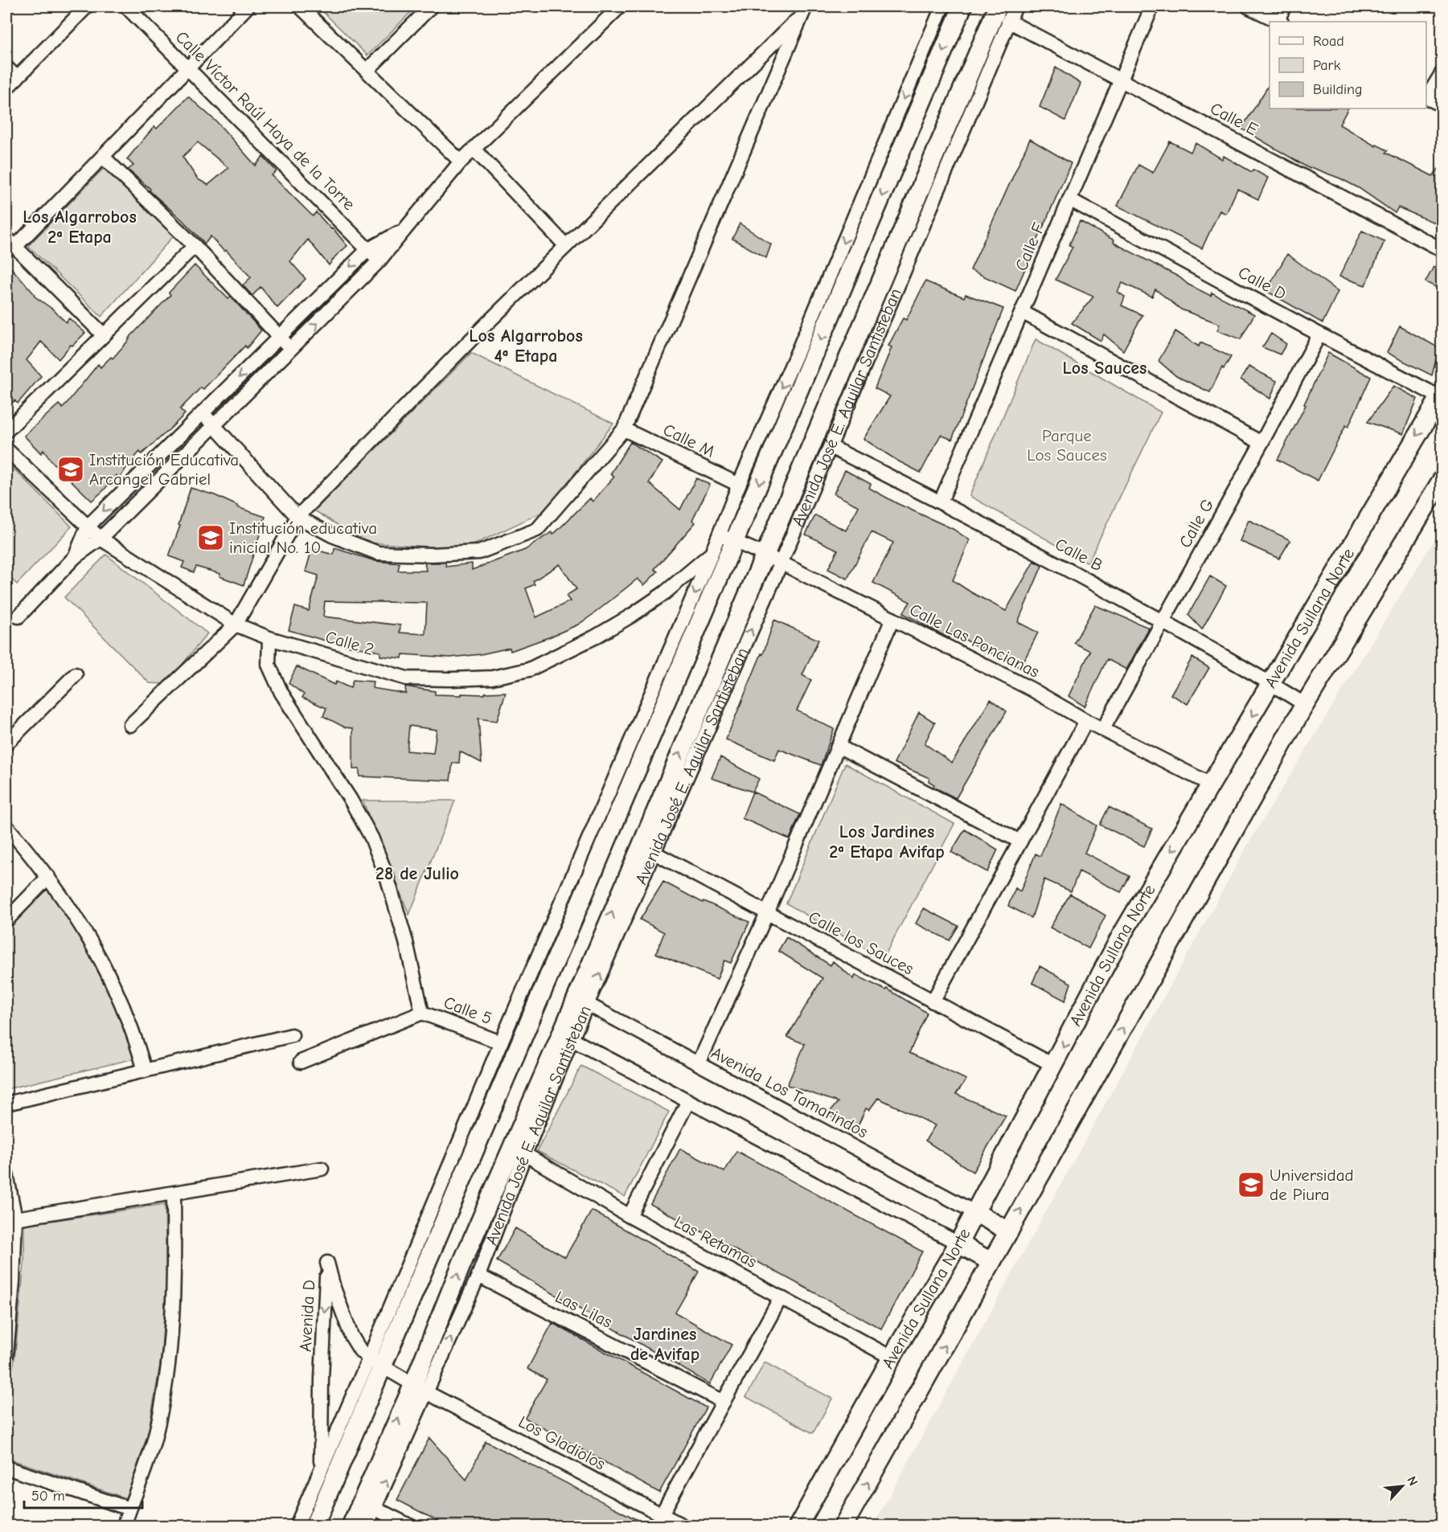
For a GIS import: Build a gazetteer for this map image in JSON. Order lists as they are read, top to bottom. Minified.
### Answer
{"streets":{"main road":["Avenida José E. Aguilar Santisteban","Avenida Sullana Norte"],"street":["Calle E","Calle Víctor Raúl Haya de la Torre","Calle F","Calle D","Calle M","Calle G","Calle B","Calle Las Poncianas","Calle 2","Calle los Sauces","Calle 5","Avenida Los Tamarindos","Las Retamas","Las Lilas","Avenida D","Los Gladiolos"]},"crossings":[["Calle E","Calle F"],["Calle E","Avenida José E. Aguilar Santisteban"],["Calle F","Calle D"],["Calle F","Calle B"],["Calle D","Calle G"],["Calle D","Avenida Sullana Norte"],["Avenida José E. Aguilar Santisteban","Calle B"],["Avenida José E. Aguilar Santisteban","Calle Las Poncianas"],["Avenida José E. Aguilar Santisteban","Calle los Sauces"],["Avenida José E. Aguilar Santisteban","Avenida Los Tamarindos"],["Avenida José E. Aguilar Santisteban","Las Retamas"],["Avenida José E. Aguilar Santisteban","Las Lilas"],["Avenida José E. Aguilar Santisteban","Avenida D"],["Avenida José E. Aguilar Santisteban","Los Gladiolos"],["Calle G","Calle B"],["Calle G","Calle Las Poncianas"],["Calle B","Avenida Sullana Norte"],["Avenida Sullana Norte","Calle Las Poncianas"],["Avenida Sullana Norte","Calle los Sauces"],["Avenida Sullana Norte","Avenida Los Tamarindos"],["Avenida Sullana Norte","Las Retamas"],["Avenida D","Los Gladiolos"]],"districts":["Los Algarrobos 2ª Etapa","Los Algarrobos 4ª Etapa","Los Sauces","Los Jardines 2ª Etapa Avifap","28 de Julio","Jardines de Avifap"],"parks":["Parque Los Sauces"],"places":{"school or university":["Institución Educativa Arcangel Gabriel","Institución educativa inicial No. 10","Universidad de Piura"]},"legend":["Road","Park","Building"],"scale_bar":"50 m","north":"top right"}
